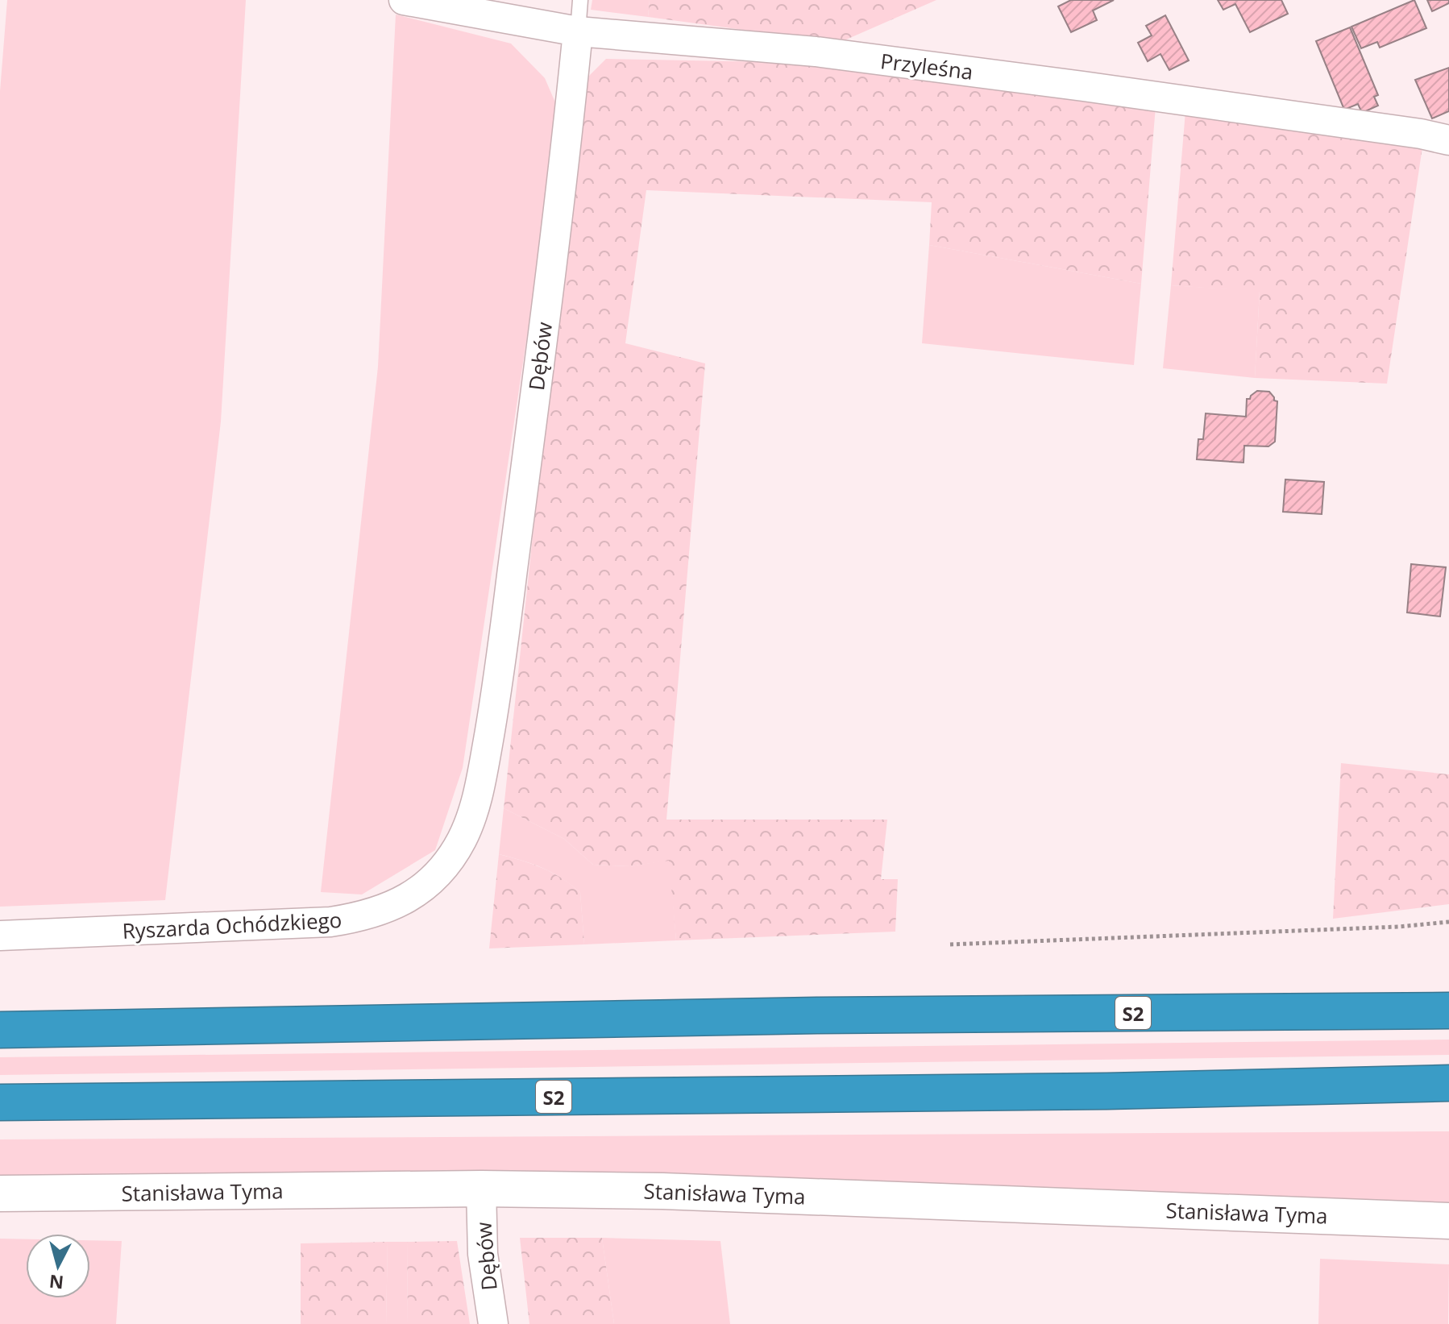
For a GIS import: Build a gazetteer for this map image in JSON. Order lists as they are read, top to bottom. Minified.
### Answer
{"streets":{"highway":["S2"],"street":["Przyleśna","Dębów","Ryszarda Ochódzkiego","Stanisława Tyma"]},"crossings":[["Przyleśna","Dębów"],["Dębów","Ryszarda Ochódzkiego"],["Dębów","Stanisława Tyma"]],"north":"bottom"}
